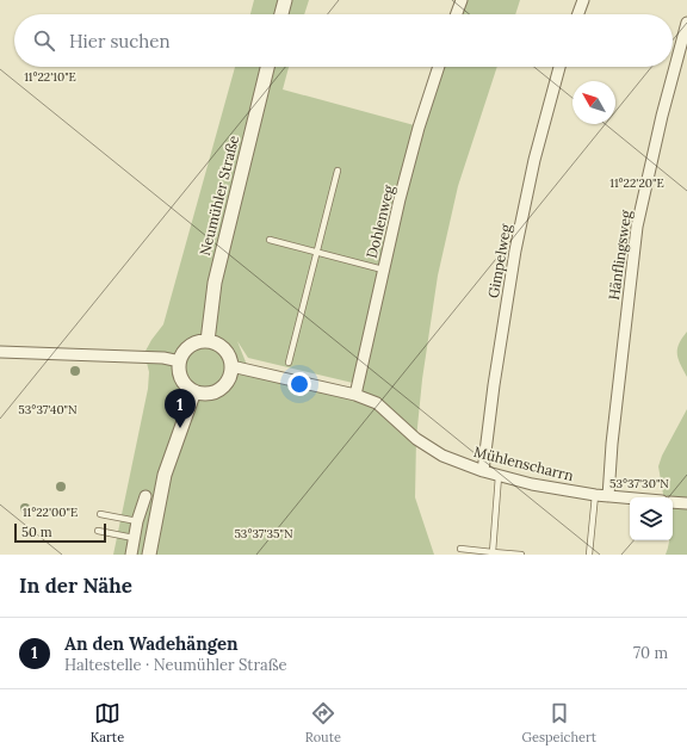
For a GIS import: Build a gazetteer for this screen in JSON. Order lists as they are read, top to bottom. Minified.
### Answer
{"streets":{"street":["Neumühler Straße","Dohlenweg","Hänflingsweg","Gimpelweg","Mühlenscharrn"]},"crossings":[["Neumühler Straße","Mühlenscharrn"],["Dohlenweg","Mühlenscharrn"],["Hänflingsweg","Mühlenscharrn"],["Gimpelweg","Mühlenscharrn"]],"scale_bar":"50 m","north":"top left","page":{"search":"Hier suchen","pins":"1","scale":"50 m","heading":"In der Nähe","list":[{"mark":"1","name":"An den Wadehängen","note":"Haltestelle · Neumühler Straße","value":"70 m"}],"nav":["Karte","Route","Gespeichert"]},"coordinates":["11°22'10\"E","11°22'20\"E","53°37'40\"N","53°37'30\"N","11°22'00\"E","53°37'35\"N"]}
